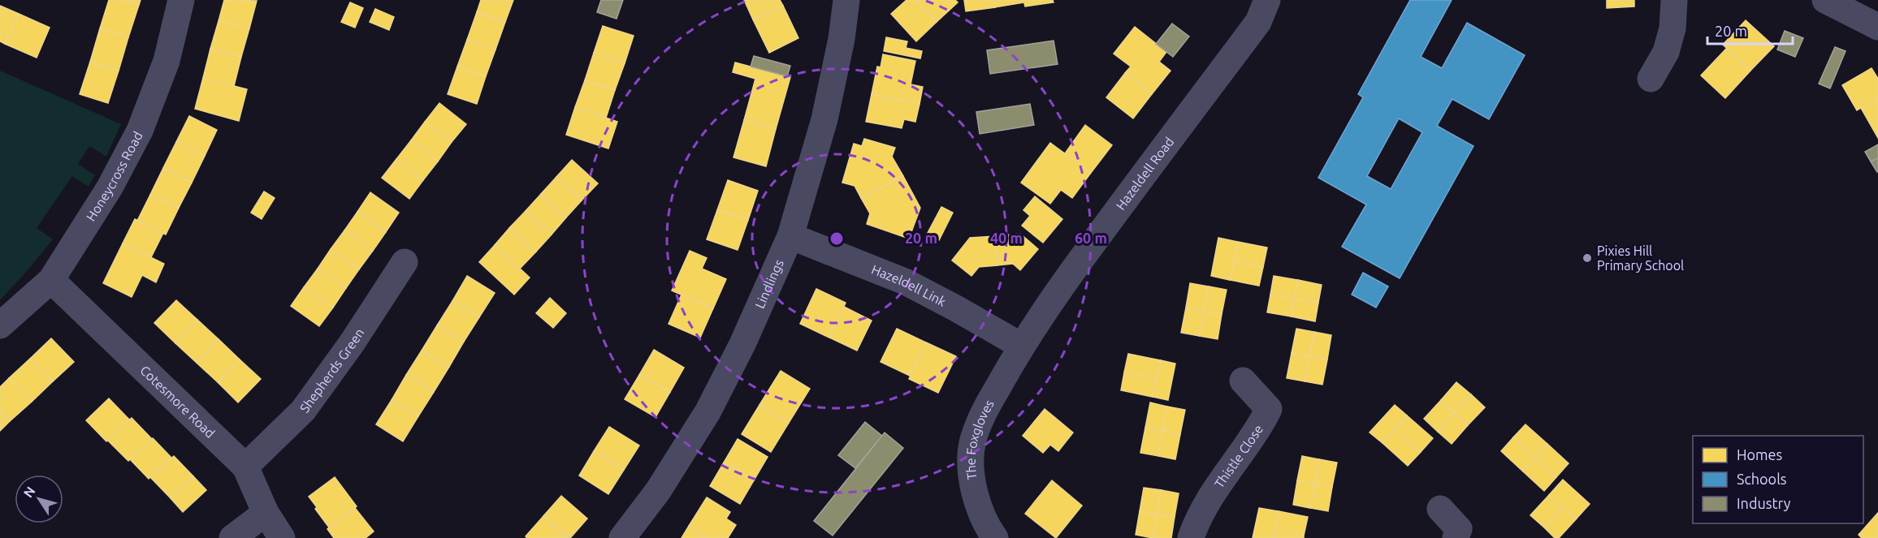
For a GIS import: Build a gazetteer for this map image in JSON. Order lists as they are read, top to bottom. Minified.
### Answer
{"streets":{"street":["Hazeldell Road","Honeycross Road","Lindlings","Hazeldell Link","Shepherds Green","Cotesmore Road","The Foxgloves","Thistle Close"]},"crossings":[["Hazeldell Road","Hazeldell Link"],["Hazeldell Road","The Foxgloves"],["Honeycross Road","Cotesmore Road"],["Lindlings","Hazeldell Link"],["Hazeldell Link","The Foxgloves"],["Shepherds Green","Cotesmore Road"]],"places":["Pixies Hill Primary School"],"legend":["Homes","Schools","Industry"],"scale_bar":"20 m","north":"top left","rings":["20 m","40 m","60 m"]}
